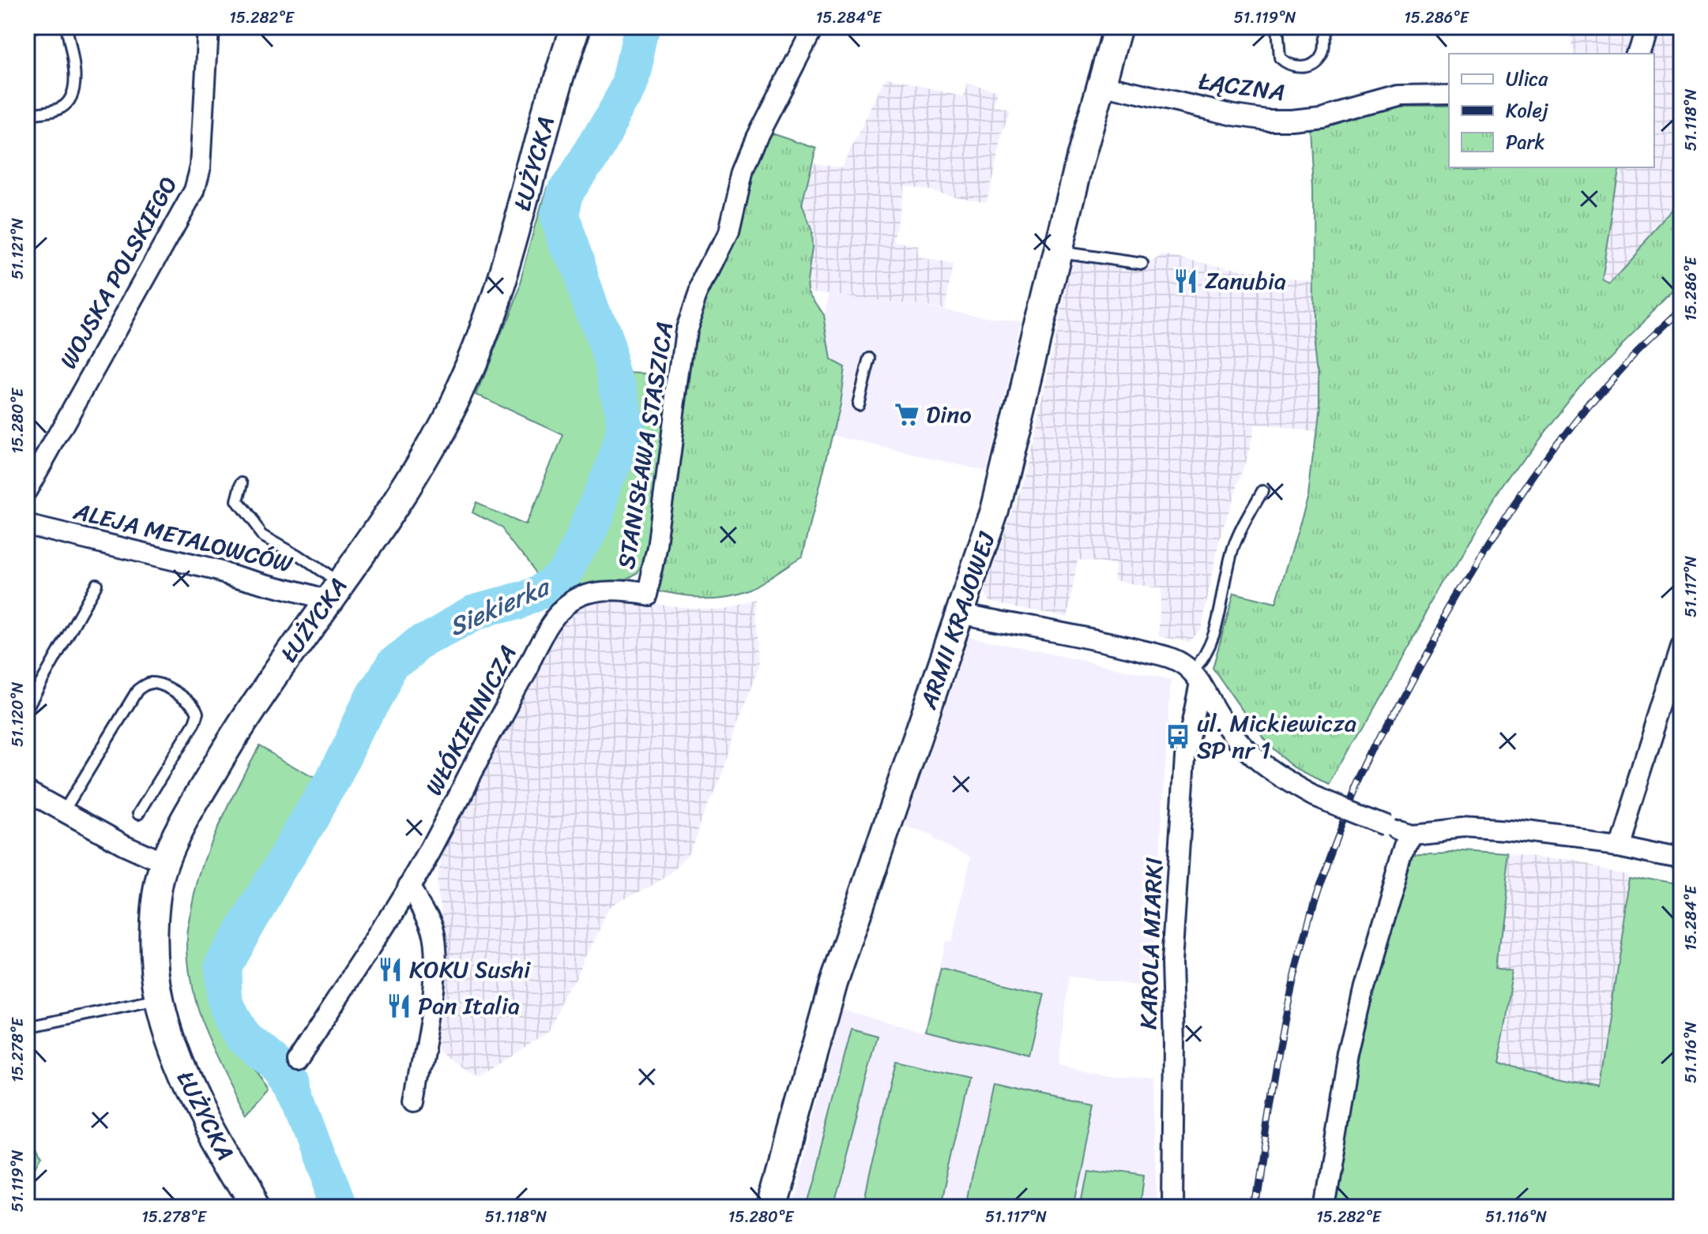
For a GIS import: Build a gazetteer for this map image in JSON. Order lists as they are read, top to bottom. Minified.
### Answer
{"streets":{"street":["ŁĄCZNA","ŁUŻYCKA","WOJSKA POLSKIEGO","STANISŁAWA STASZICA","ALEJA METALOWCÓW","ARMII KRAJOWEJ","WŁÓKIENNICZA","KAROLA MIARKI"]},"crossings":[["ŁĄCZNA","ARMII KRAJOWEJ"],["ŁUŻYCKA","ALEJA METALOWCÓW"],["STANISŁAWA STASZICA","WŁÓKIENNICZA"]],"water":["Siekierka"],"places":{"restaurant":["Zanubia","KOKU Sushi","Pan Italia"],"supermarket":["Dino"],"bus stop":["ul. Mickiewicza SP nr 1"]},"legend":["Ulica","Kolej","Park"],"coordinates":["15.282°E","15.284°E","51.119°N","15.286°E","51.118°N","51.121°N","15.280°E","51.117°N","51.120°N","15.278°E","51.116°N"]}
